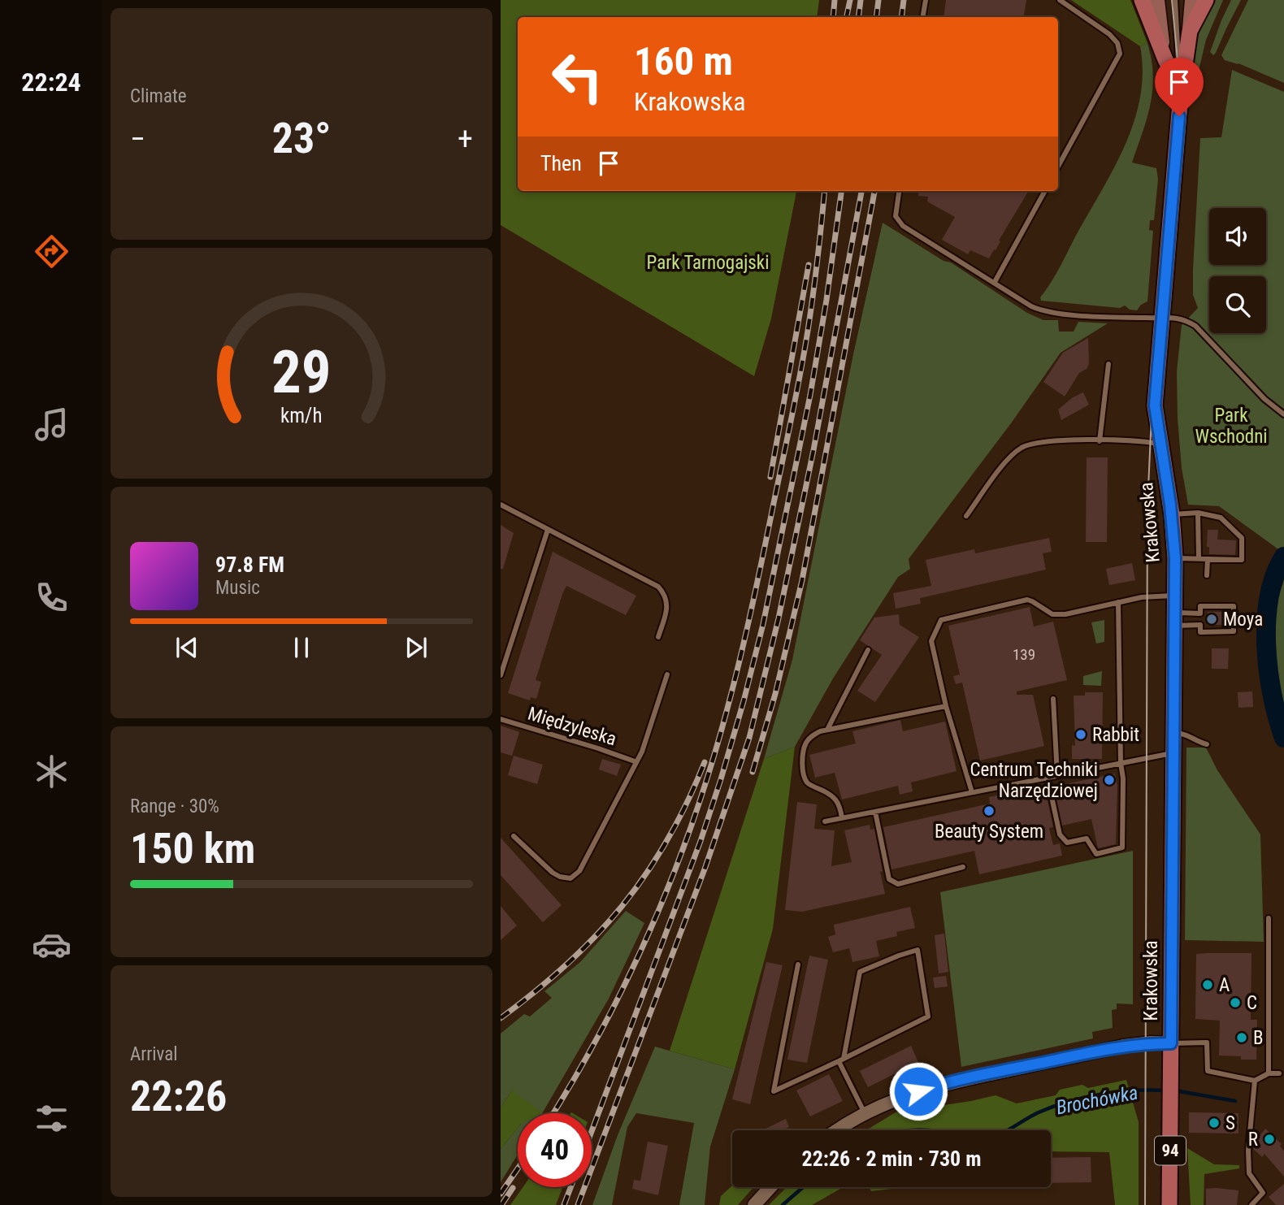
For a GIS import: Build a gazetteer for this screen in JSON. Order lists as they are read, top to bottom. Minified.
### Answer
{"streets":{"main road":["Krakowska","94"],"lane":["Międzyleska"]},"crossings":[["Krakowska","94"]],"water":["Brochówka"],"parks":["Park Tarnogajski","Park Wschodni"],"places":["Moya","Rabbit","Centrum Techniki Narzędziowej","Beauty System","A","C","B","S","R"],"house_numbers":["139"],"page":{"tabs":"22:24","tile":["Climate",["Range · 30%","150 km"],["Arrival","22:26"]],"turn":["160 m","Krakowska"],"heat":["−","23°","+"],"then":"Then","song":["97.8 FM","Music"],"limit":"40","trip":"22:26 · 2 min · 730 m","gauge":["29","km/h"]}}
